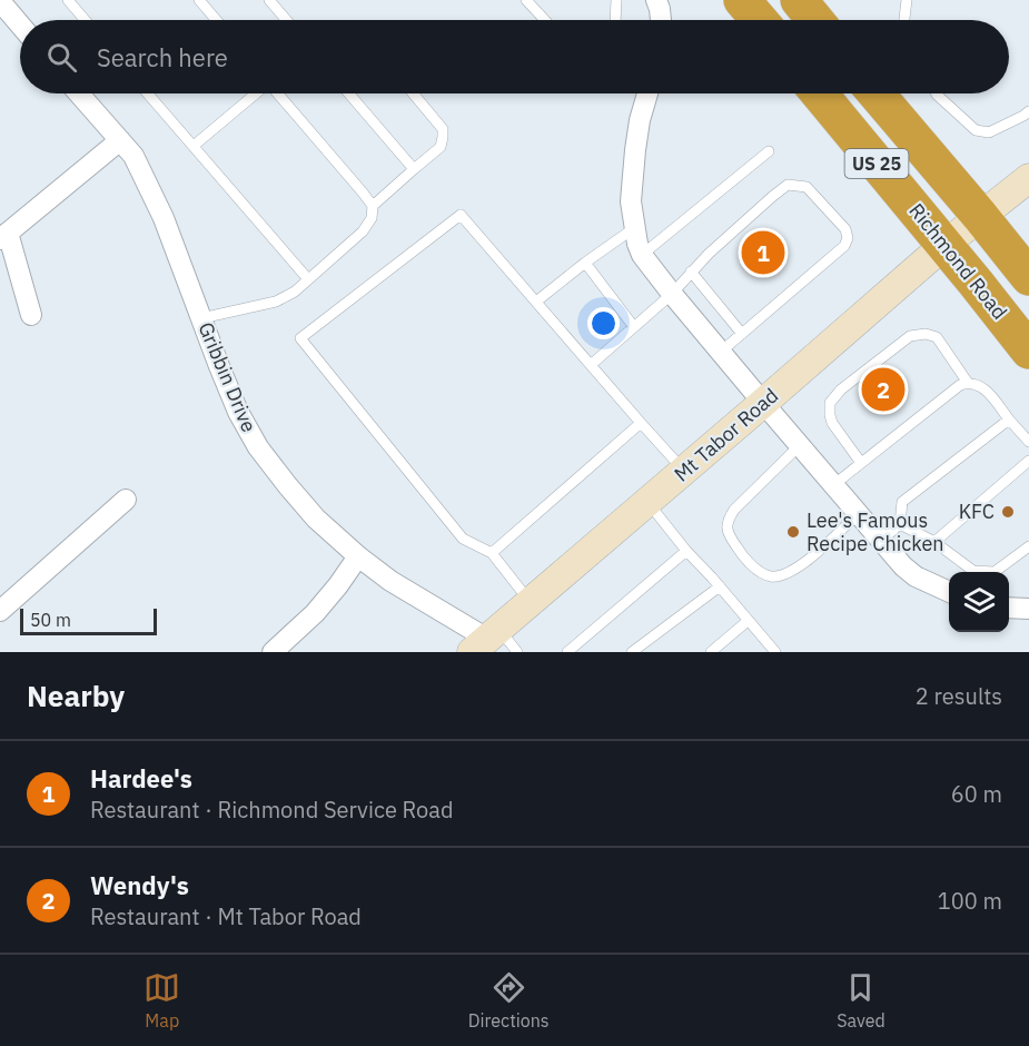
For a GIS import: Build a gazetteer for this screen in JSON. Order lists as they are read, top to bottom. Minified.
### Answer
{"streets":{"highway":["US 25","Richmond Road"],"street":["Gribbin Drive","Mt Tabor Road"]},"crossings":[["US 25","Mt Tabor Road"],["Richmond Road","Mt Tabor Road"],["Gribbin Drive","Mt Tabor Road"]],"places":["KFC","Lee's Famous Recipe Chicken"],"scale_bar":"50 m","page":{"search":"Search here","pins":["1","2"],"scale":"50 m","heading":["Nearby","2 results"],"list":[{"mark":"1","name":"Hardee's","note":"Restaurant · Richmond Service Road","value":"60 m"},{"mark":"2","name":"Wendy's","note":"Restaurant · Mt Tabor Road","value":"100 m"}],"nav":["Map","Directions","Saved"]}}
